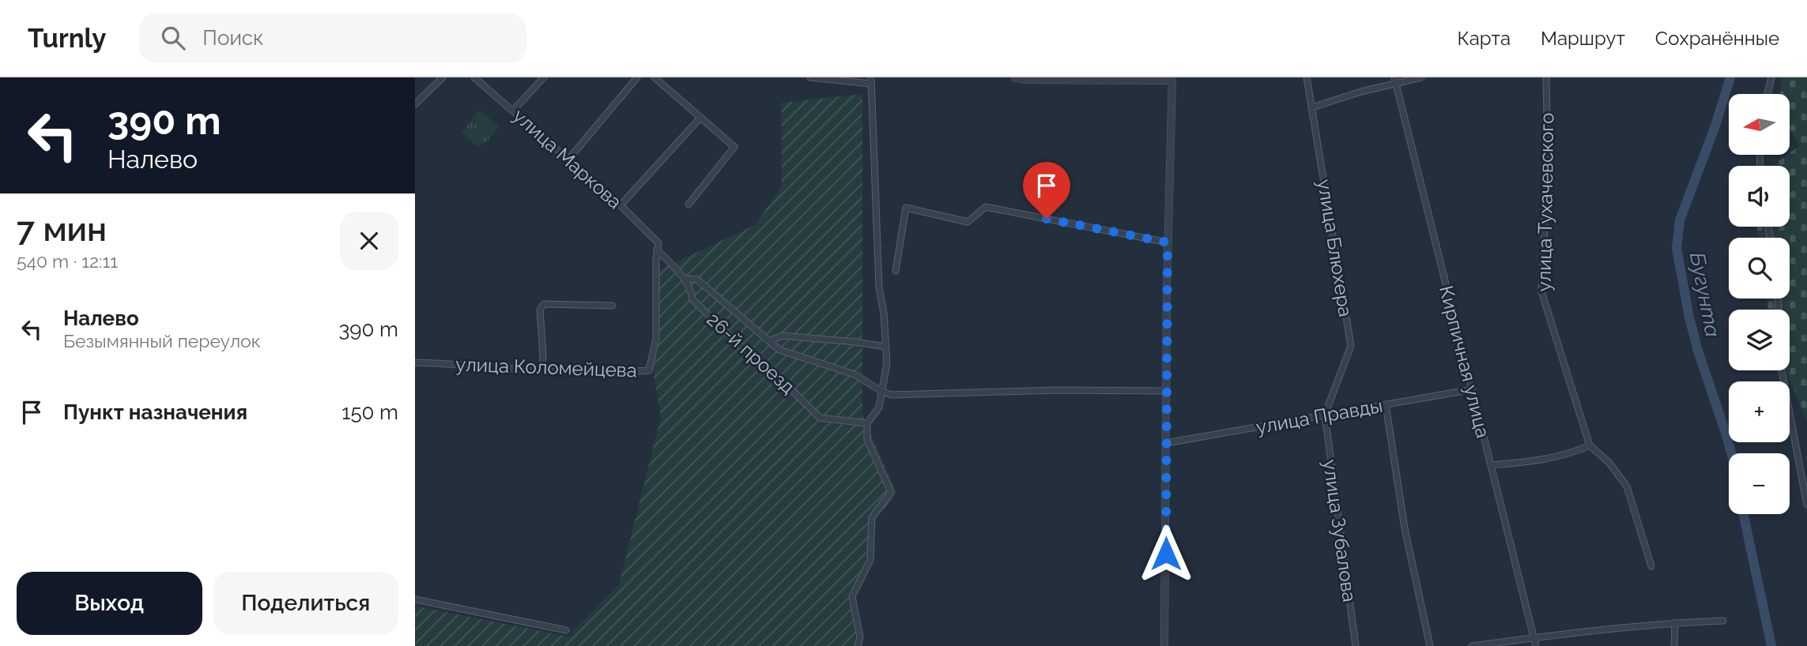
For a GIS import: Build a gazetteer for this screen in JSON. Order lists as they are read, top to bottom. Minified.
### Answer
{"streets":{"street":["улица Маркова","улица Тухачевского","улица Блюхера","26-й проезд","Кирпичная улица","улица Коломейцева","улица Правды","улица Зубалова"]},"crossings":[["улица Маркова","26-й проезд"],["улица Маркова","улица Коломейцева"],["улица Блюхера","улица Правды"],["улица Блюхера","улица Зубалова"],["26-й проезд","улица Коломейцева"],["Кирпичная улица","улица Правды"],["улица Правды","улица Зубалова"]],"water":["Бугунта"],"north":"left","page":{"header":"Turnly","search":"Поиск","nav":["Карта","Маршрут","Сохранённые"],"turn":["390 m","Налево"],"map_buttons":["+","−"],"heading":["7 мин","540 m · 12:11"],"list":[{"name":"Налево","note":"Безымянный переулок","value":"390 m"},{"name":"Пункт назначения","value":"150 m"}],"buttons":["Выход","Поделиться"]}}
